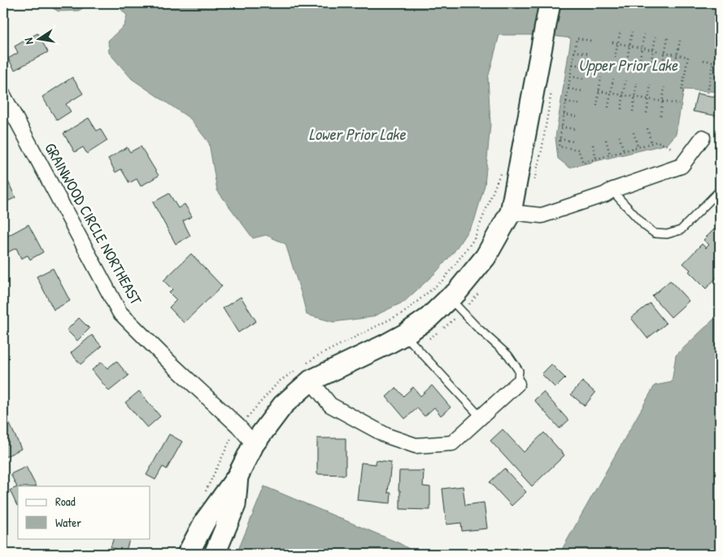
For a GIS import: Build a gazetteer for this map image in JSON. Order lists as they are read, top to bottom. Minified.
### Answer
{"streets":{"street":["GRAINWOOD CIRCLE NORTHEAST"]},"water":["Upper Prior Lake","Lower Prior Lake"],"legend":["Road","Water"],"north":"left"}
